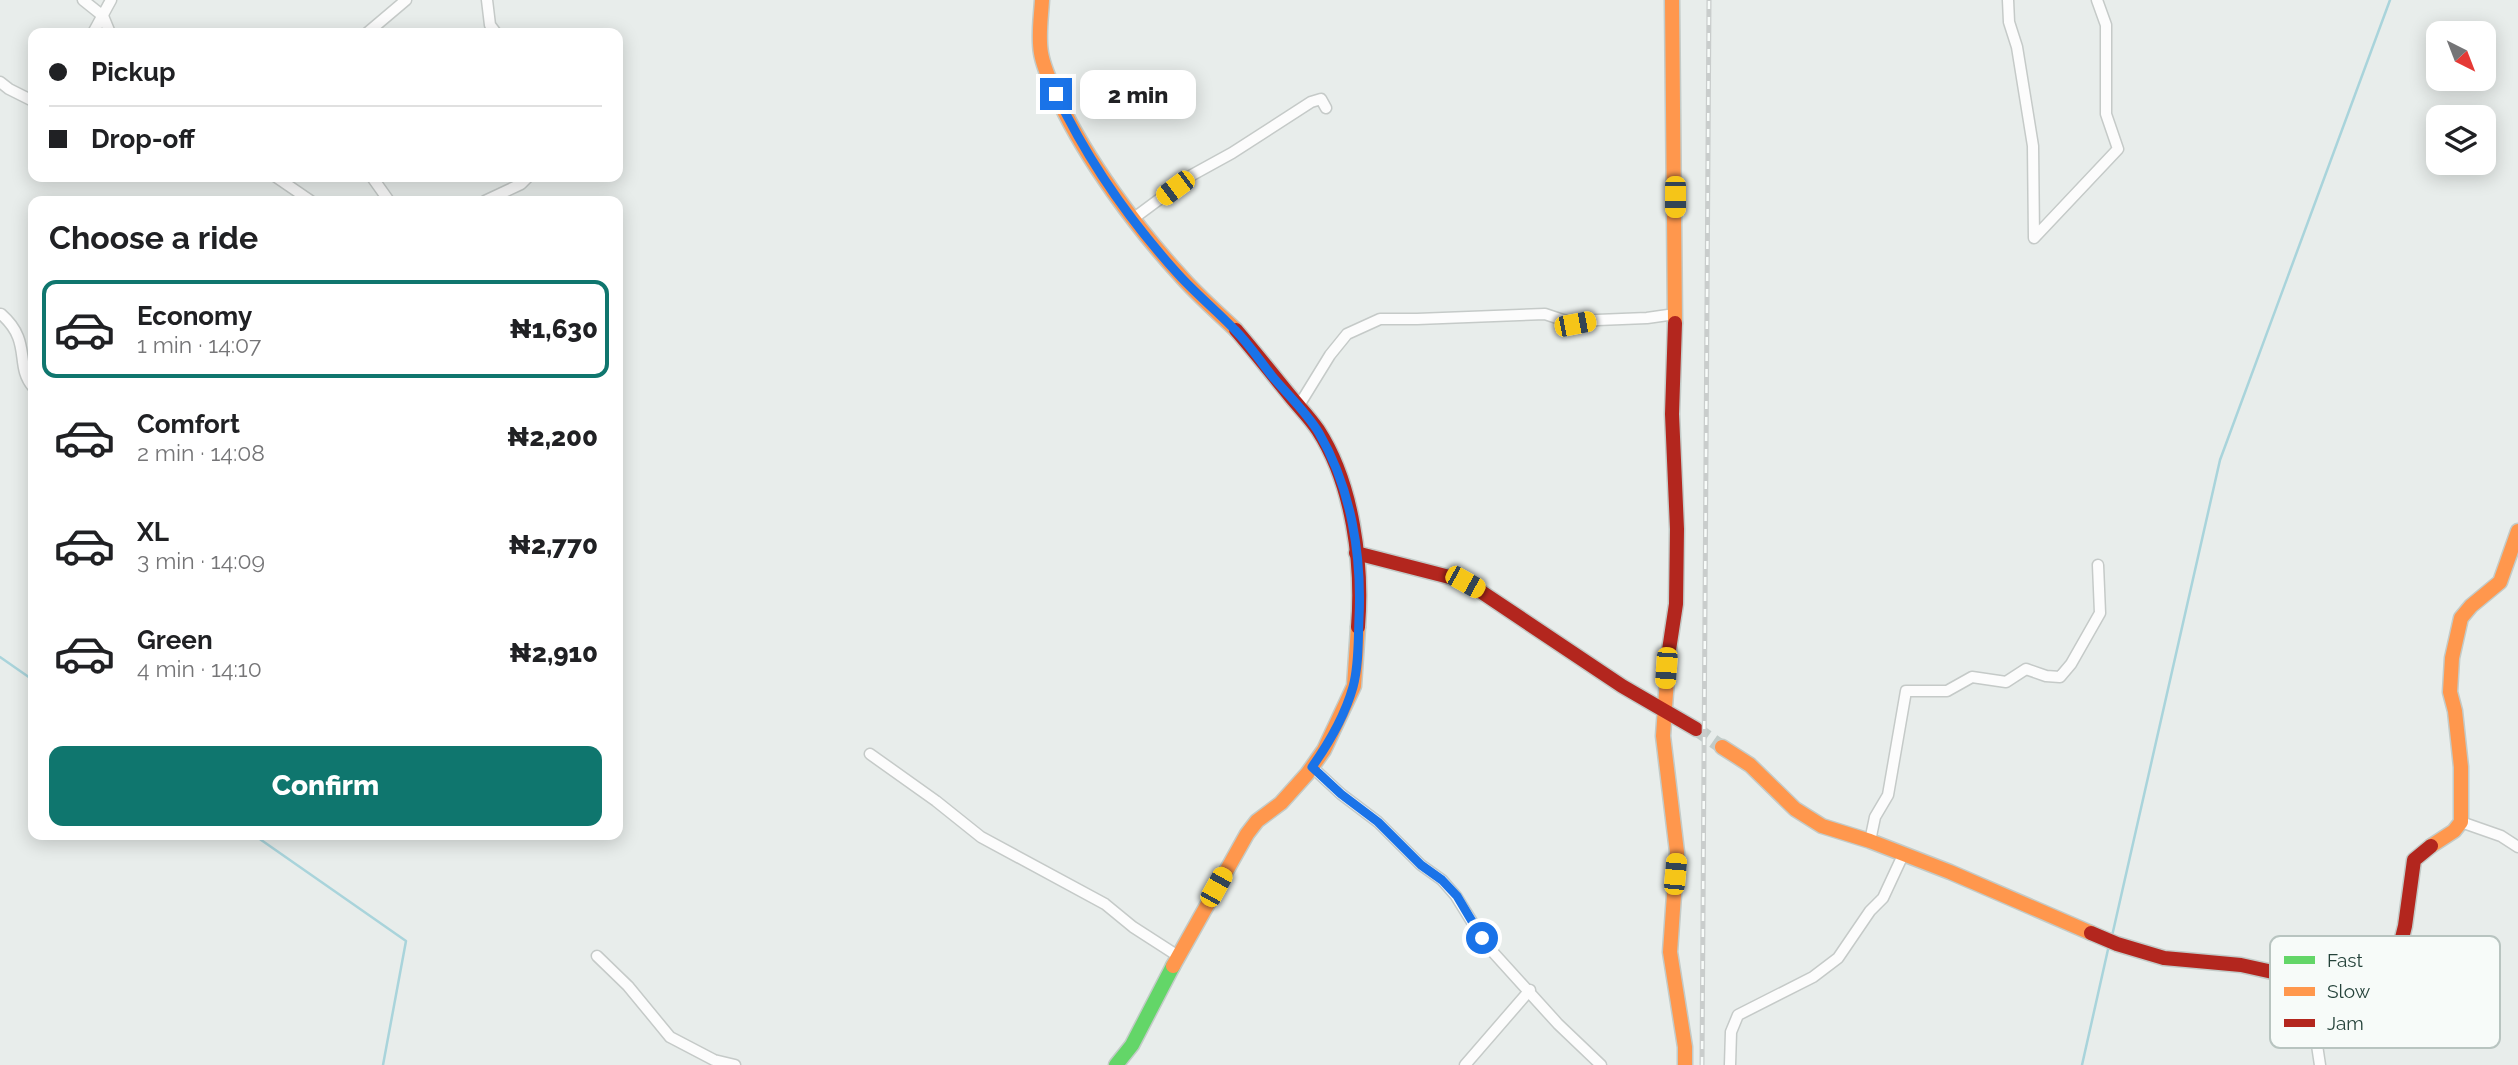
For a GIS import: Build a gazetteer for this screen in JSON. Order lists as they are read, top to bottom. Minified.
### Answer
{"legend":["Fast","Slow","Jam"],"north":"bottom right","page":{"banner":["Pickup","Drop-off"],"bubble":"2 min","heading":"Choose a ride","list":[{"name":"Economy","note":"1 min · 14:07","value":"₦1,630"},{"name":"Comfort","note":"2 min · 14:08","value":"₦2,200"},{"name":"XL","note":"3 min · 14:09","value":"₦2,770"},{"name":"Green","note":"4 min · 14:10","value":"₦2,910"}],"buttons":"Confirm"}}
